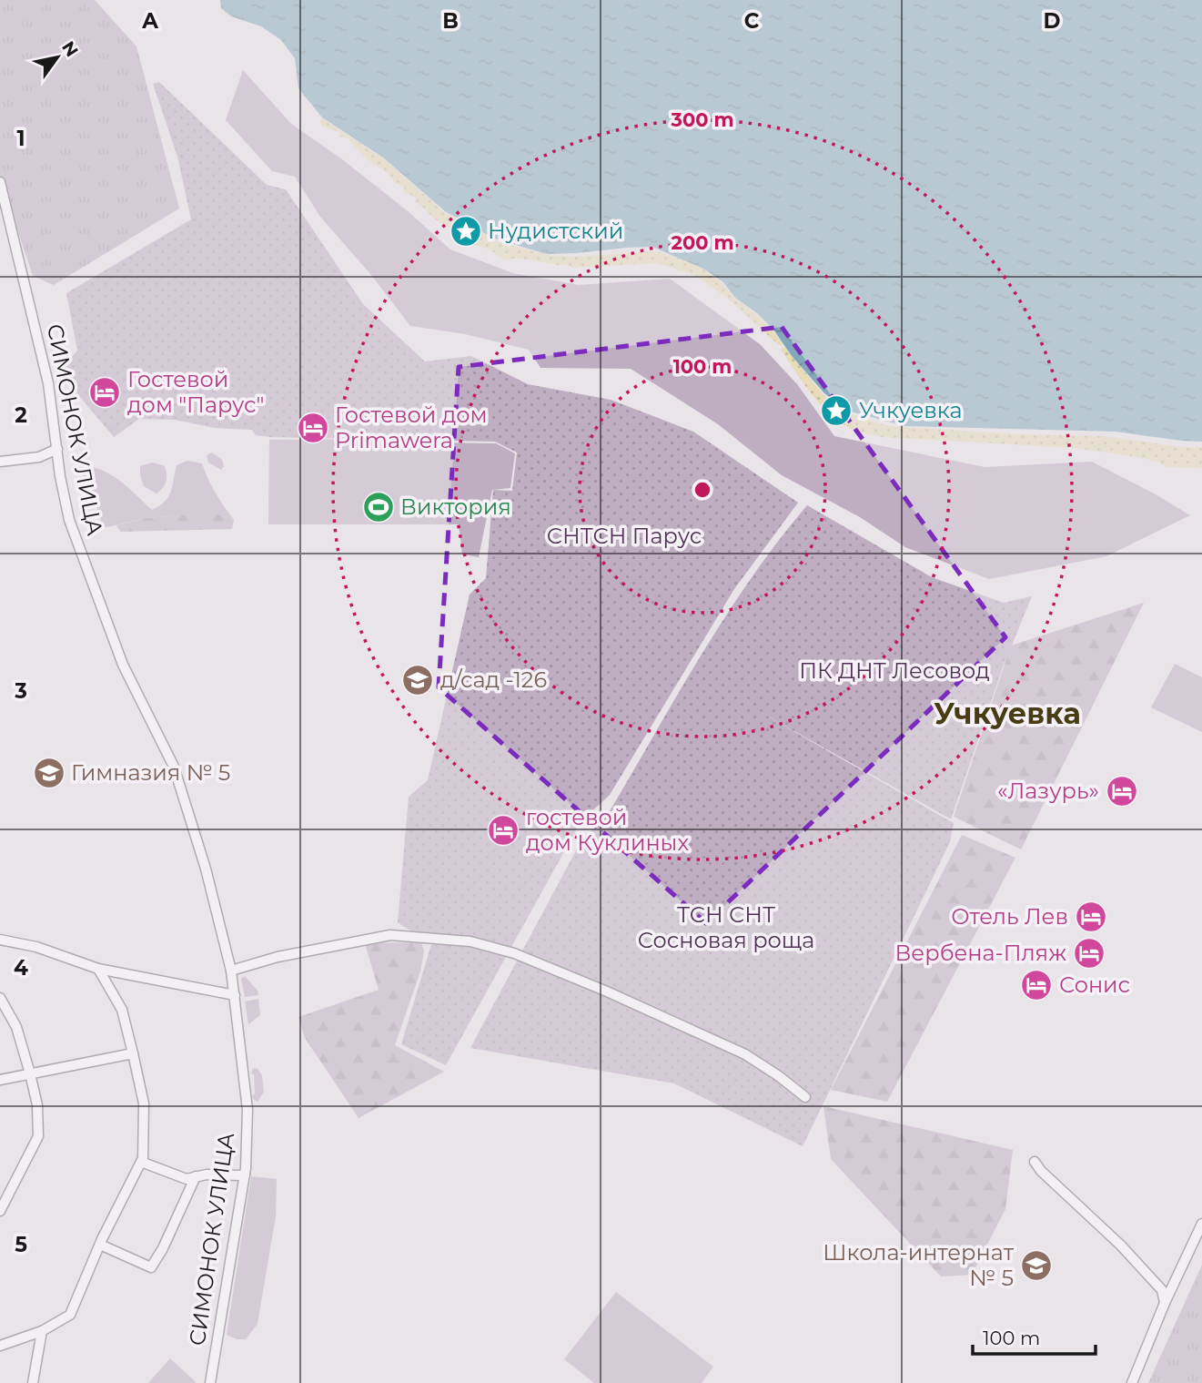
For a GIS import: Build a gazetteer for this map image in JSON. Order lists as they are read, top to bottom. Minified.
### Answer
{"streets":{"street":["СИМОНОК УЛИЦА"]},"districts":["Учкуевка"],"parks":["СНТСН Парус","ПК ДНТ Лесовод","ТСН СНТ Сосновая роща"],"places":{"place":["Нудистский","Учкуевка"],"hotel":["Гостевой дом \"Парус\"","Гостевой дом Primawera","«Лазурь»","гостевой дом Куклиных","Отель Лев","Вербена-Пляж","Сонис"],"sports":["Виктория"],"school or university":["д/сад -126","Гимназия № 5","Школа-интернат № 5"]},"scale_bar":"100 m","north":"top right","grid":{"columns":["A","B","C","D"],"rows":["1","2","3","4","5"]},"rings":["300 m","200 m","100 m"]}
